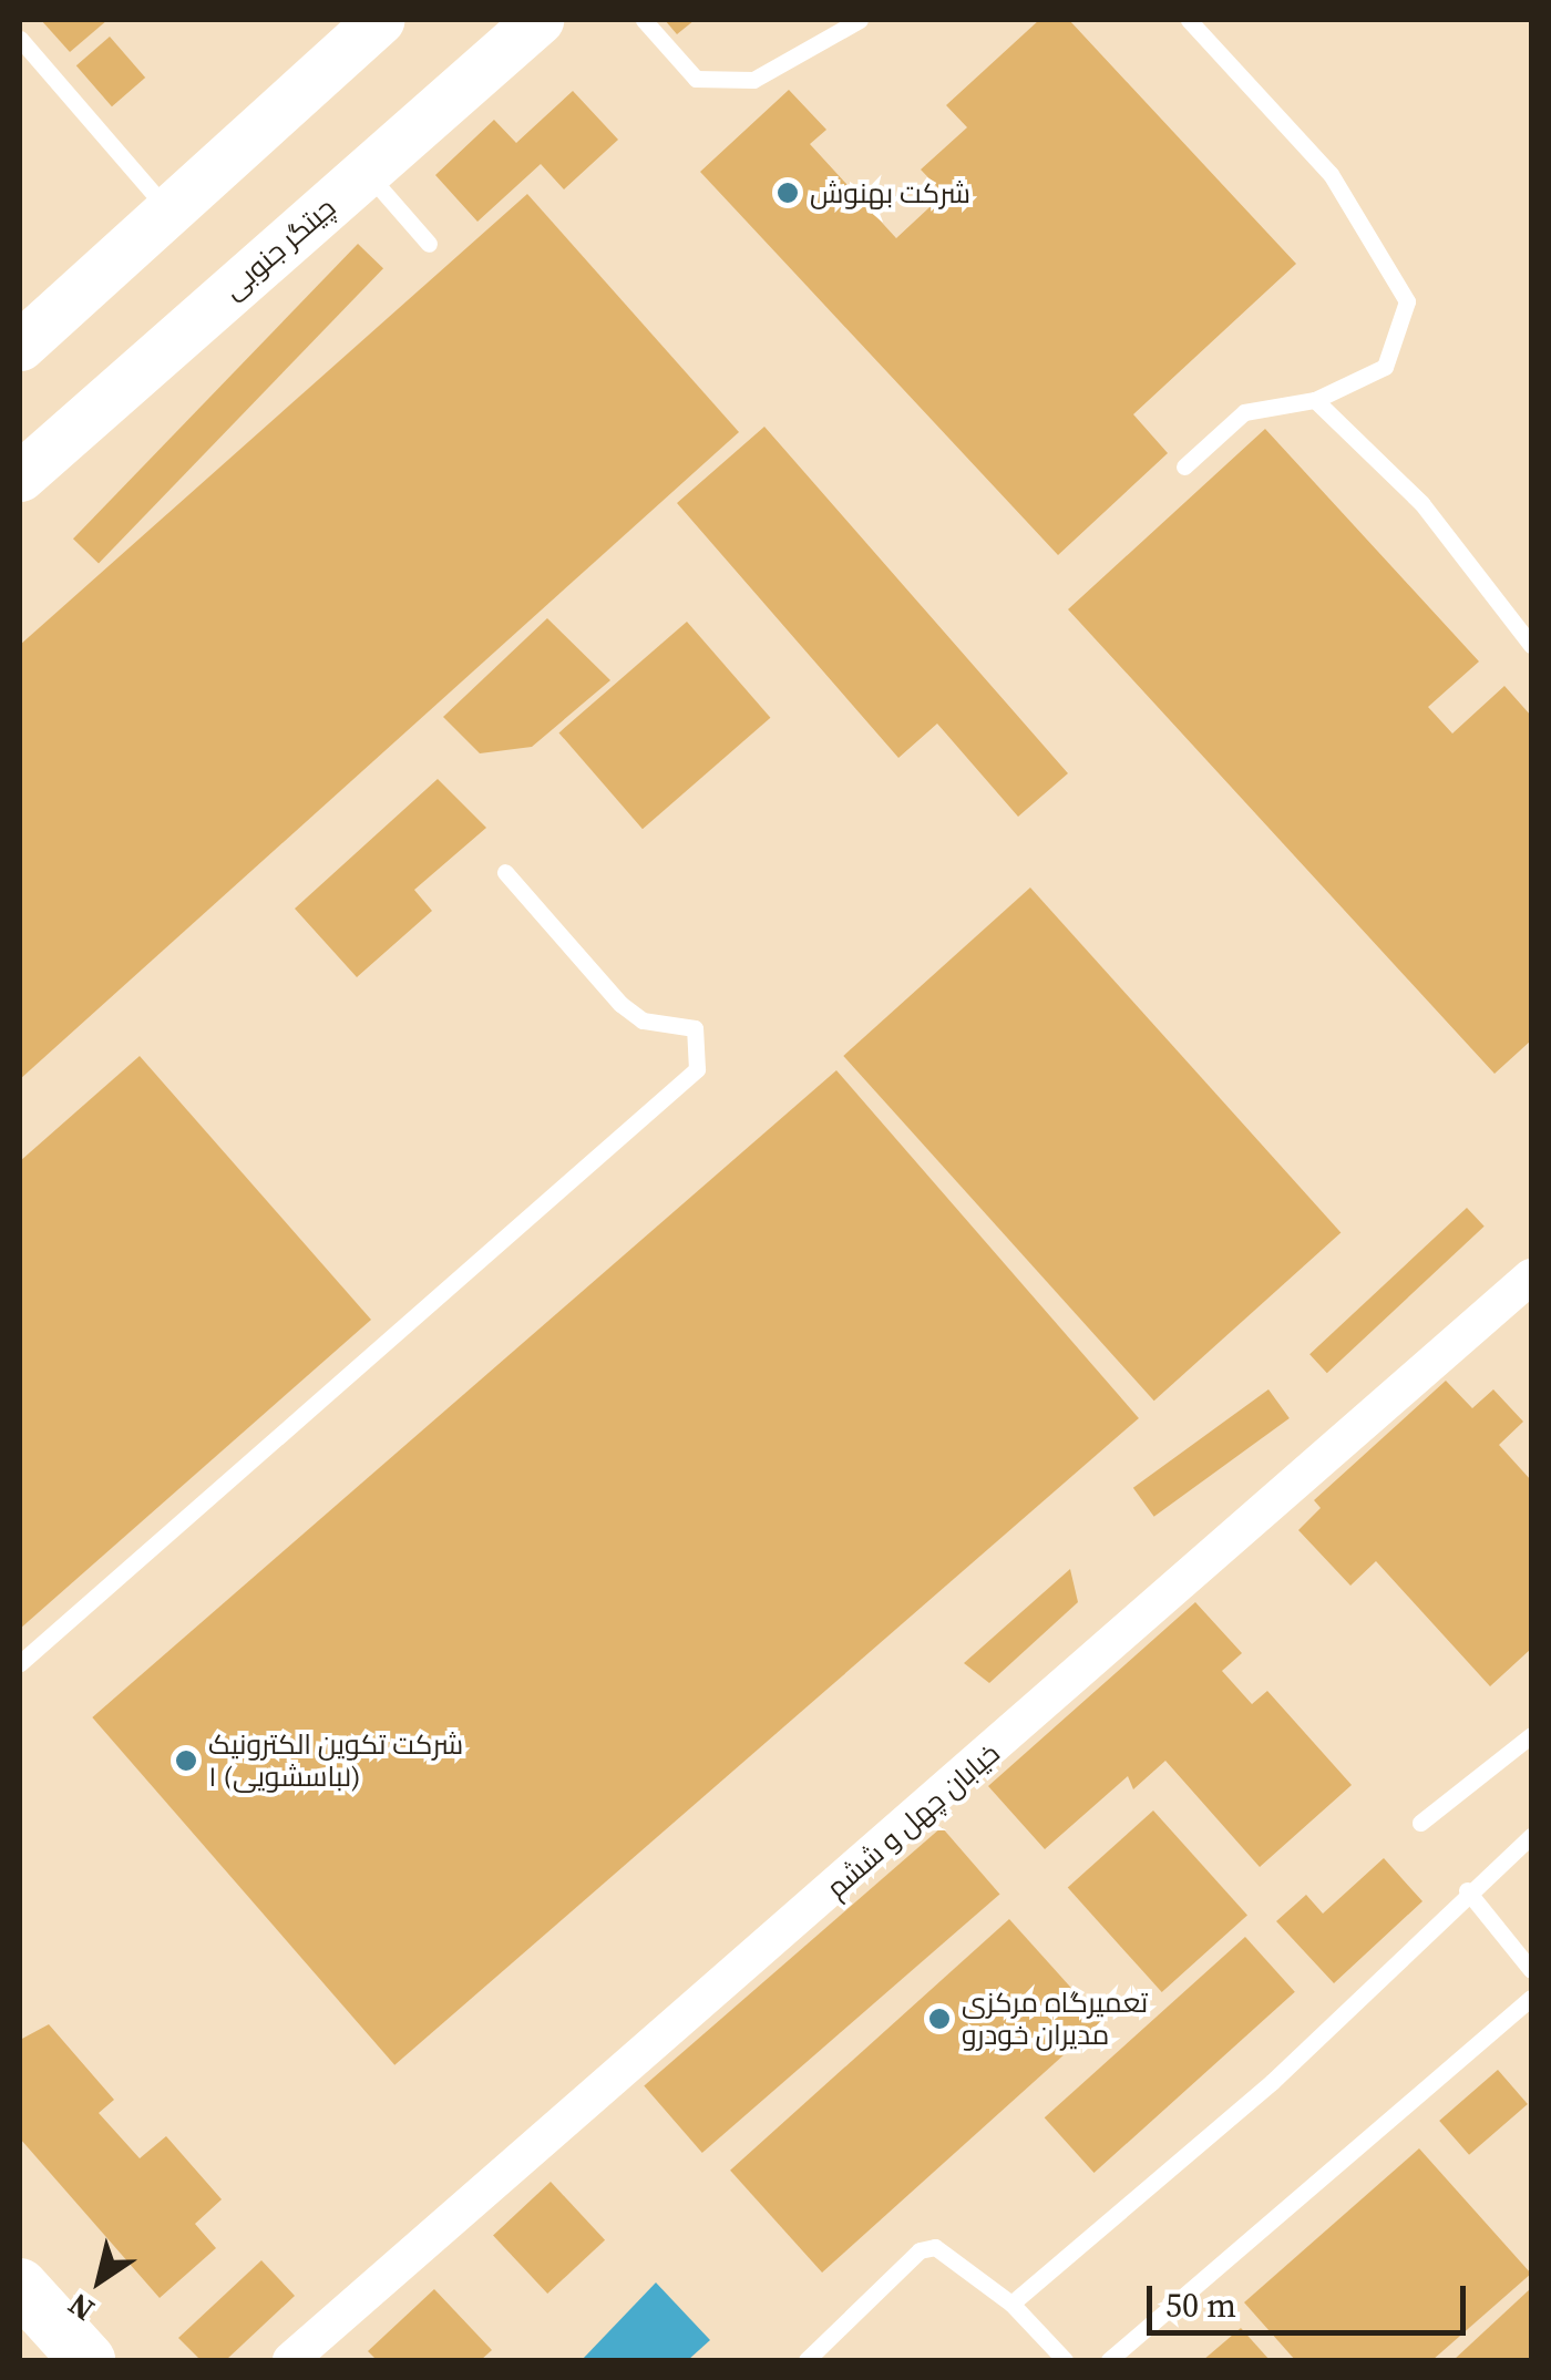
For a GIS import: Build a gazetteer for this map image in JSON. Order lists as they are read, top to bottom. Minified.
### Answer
{"streets":{"main road":["چیتگر جنوبی"],"street":["خیابان چهل و ششم"]},"places":["شرکت بهنوش","شرکت تکوین الکترونیک ۱ (لباسشویی)","تعمیرگاه مرکزی مدیران خودرو"],"scale_bar":"50 m","north":"bottom left"}
